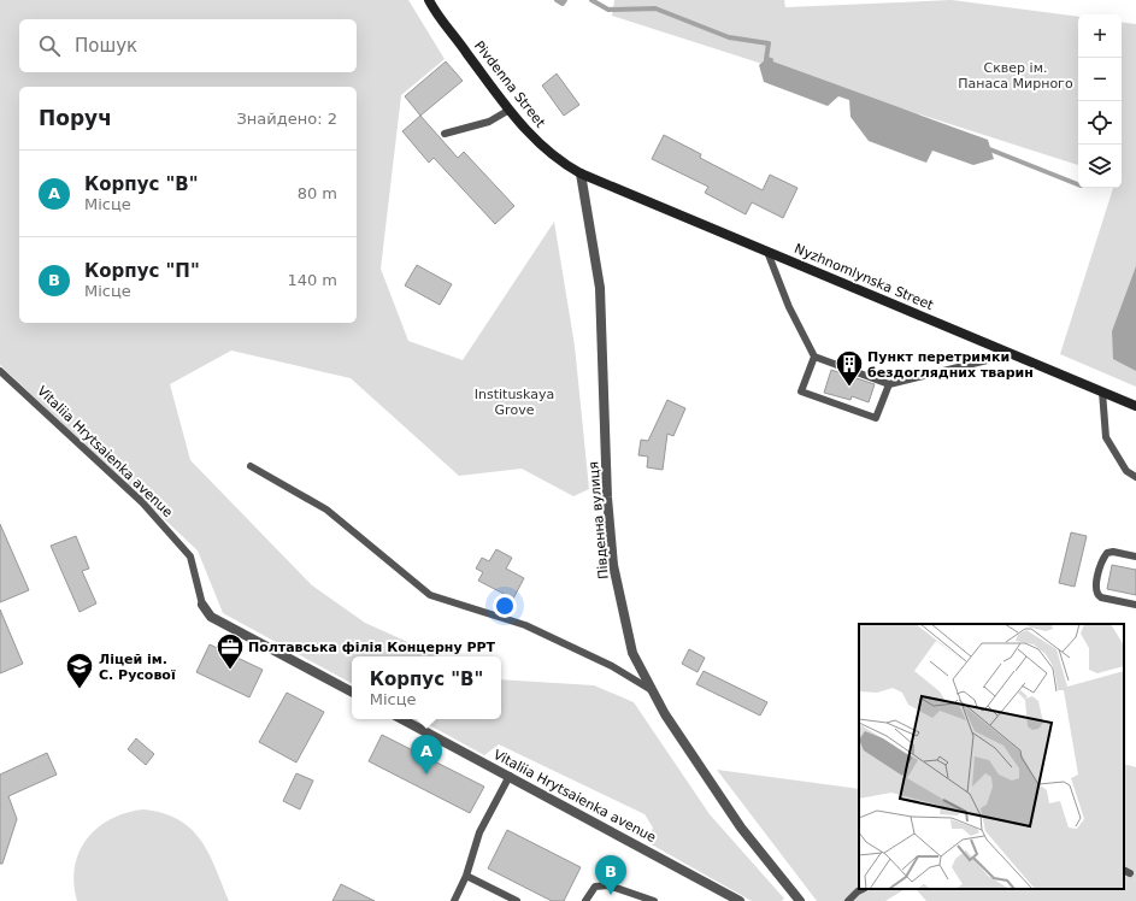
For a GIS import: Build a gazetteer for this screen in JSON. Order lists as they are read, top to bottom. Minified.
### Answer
{"streets":{"main road":["Pivdenna Street","Nyzhnomlynska Street"],"street":["Vitaliia Hrytsaienka avenue","Південна вулиця"]},"crossings":[["Pivdenna Street","Nyzhnomlynska Street"],["Pivdenna Street","Південна вулиця"],["Nyzhnomlynska Street","Південна вулиця"]],"parks":["Сквер ім. Панаса Мирного","Іnstituskaya Grove"],"places":{"building":["Пункт перетримки бездоглядних тварин"],"office":["Полтавська філія Концерну РРТ"],"school or university":["Ліцей ім. С. Русової"]},"page":{"map_buttons":["+","−"],"search":"Пошук","heading":["Поруч","Знайдено: 2"],"list":[{"mark":"A","name":"Корпус \"В\"","note":"Місце","value":"80 m"},{"mark":"B","name":"Корпус \"П\"","note":"Місце","value":"140 m"}],"popup":["Корпус \"В\"","Місце"],"pins":["A","B"]}}
